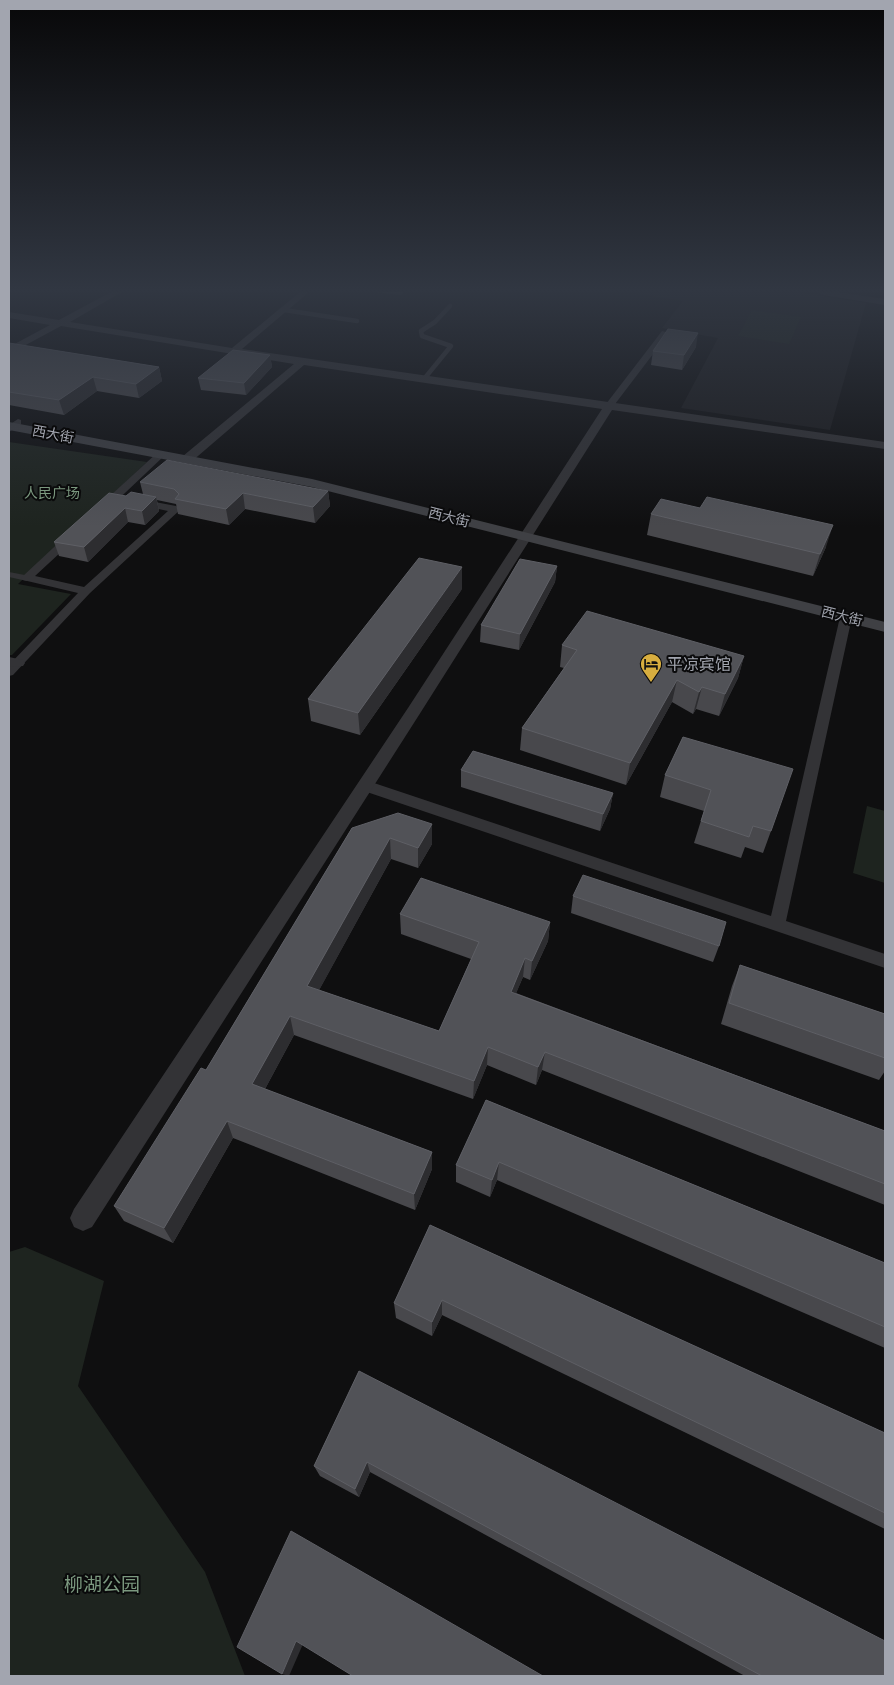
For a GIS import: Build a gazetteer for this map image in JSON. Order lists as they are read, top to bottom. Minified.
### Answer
{"streets":{"main road":["西大街"]},"parks":["人民广场","柳湖公园"],"places":{"hotel":["平凉宾馆"]}}
